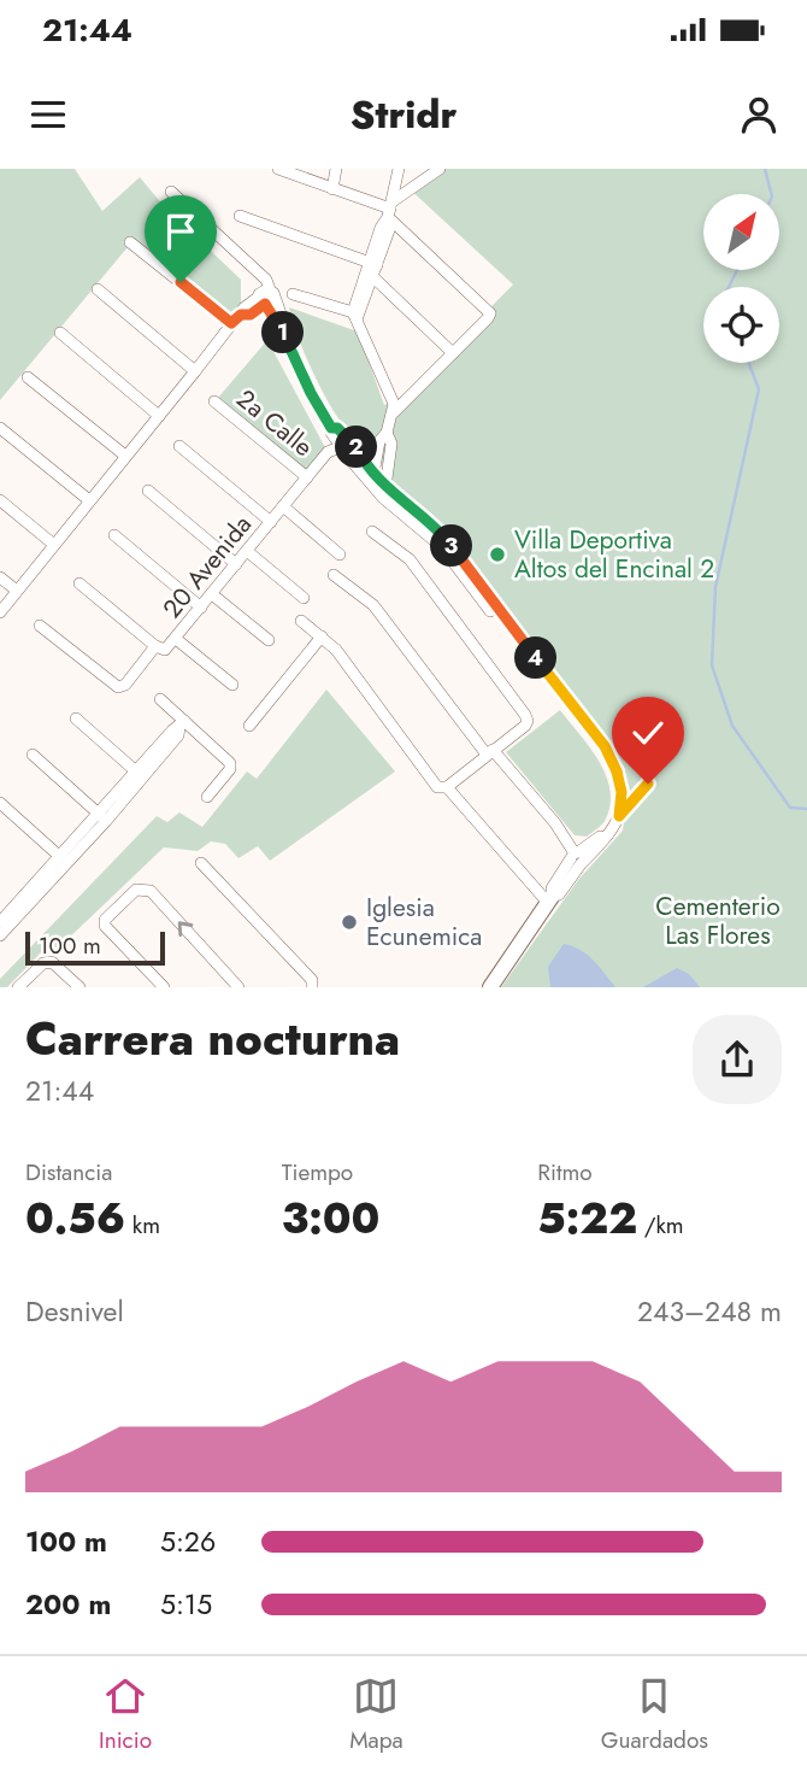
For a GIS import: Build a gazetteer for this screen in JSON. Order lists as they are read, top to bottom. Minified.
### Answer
{"streets":{"street":["2a Calle","20 Avenida"]},"crossings":[["2a Calle","20 Avenida"]],"parks":["Cementerio Las Flores"],"places":["Villa Deportiva Altos del Encinal 2","Iglesia Ecunemica"],"scale_bar":"100 m","north":"top right","page":{"status":"21:44","header":"Stridr","pins":["1","2","3","4"],"scale":"100 m","heading":["Carrera nocturna","21:44"],"stats":[["Distancia","0.56 km"],["Tiempo","3:00"],["Ritmo","5:22 /km"]],"chart":["Desnivel","243–248 m"],"list":[{"name":"100 m","note":"5:26"},{"name":"200 m","note":"5:15"}],"tabs":["Inicio","Mapa","Guardados"]}}
